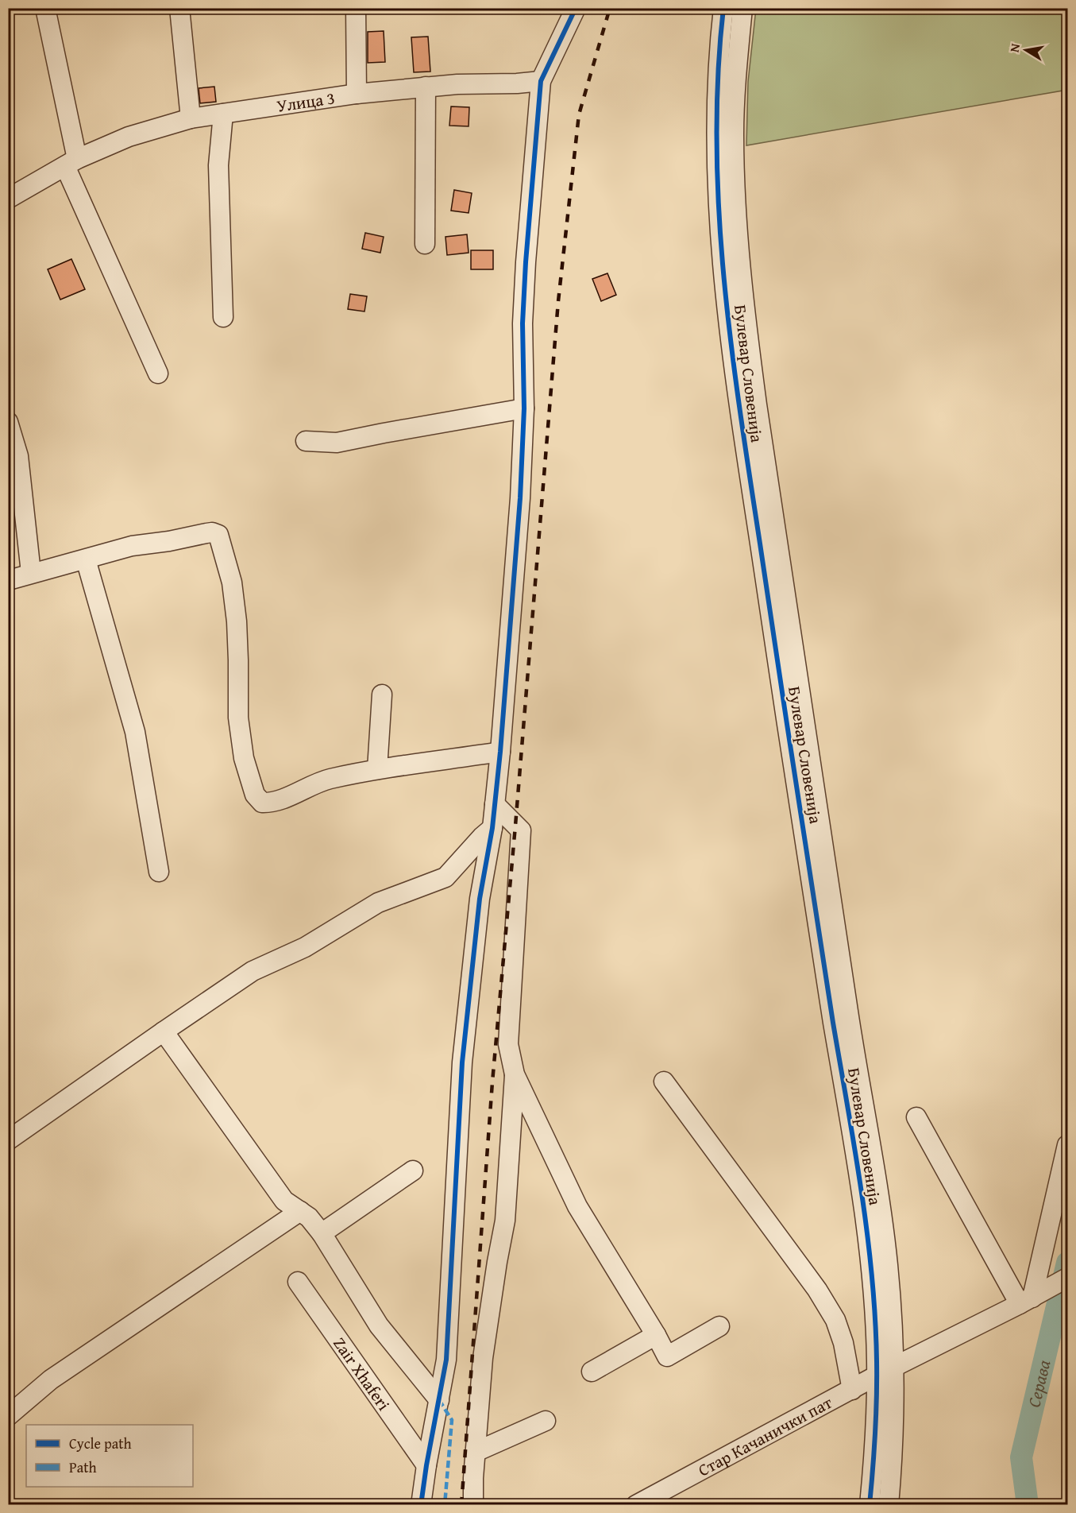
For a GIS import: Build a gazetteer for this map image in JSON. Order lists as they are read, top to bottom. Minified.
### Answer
{"streets":{"street":["Улица 3","Булевар Словенија","Zair Xhaferi","Стар Качанички пат"]},"crossings":[["Булевар Словенија","Стар Качанички пат"]],"water":["Серава"],"legend":["Cycle path","Path"],"north":"left"}
